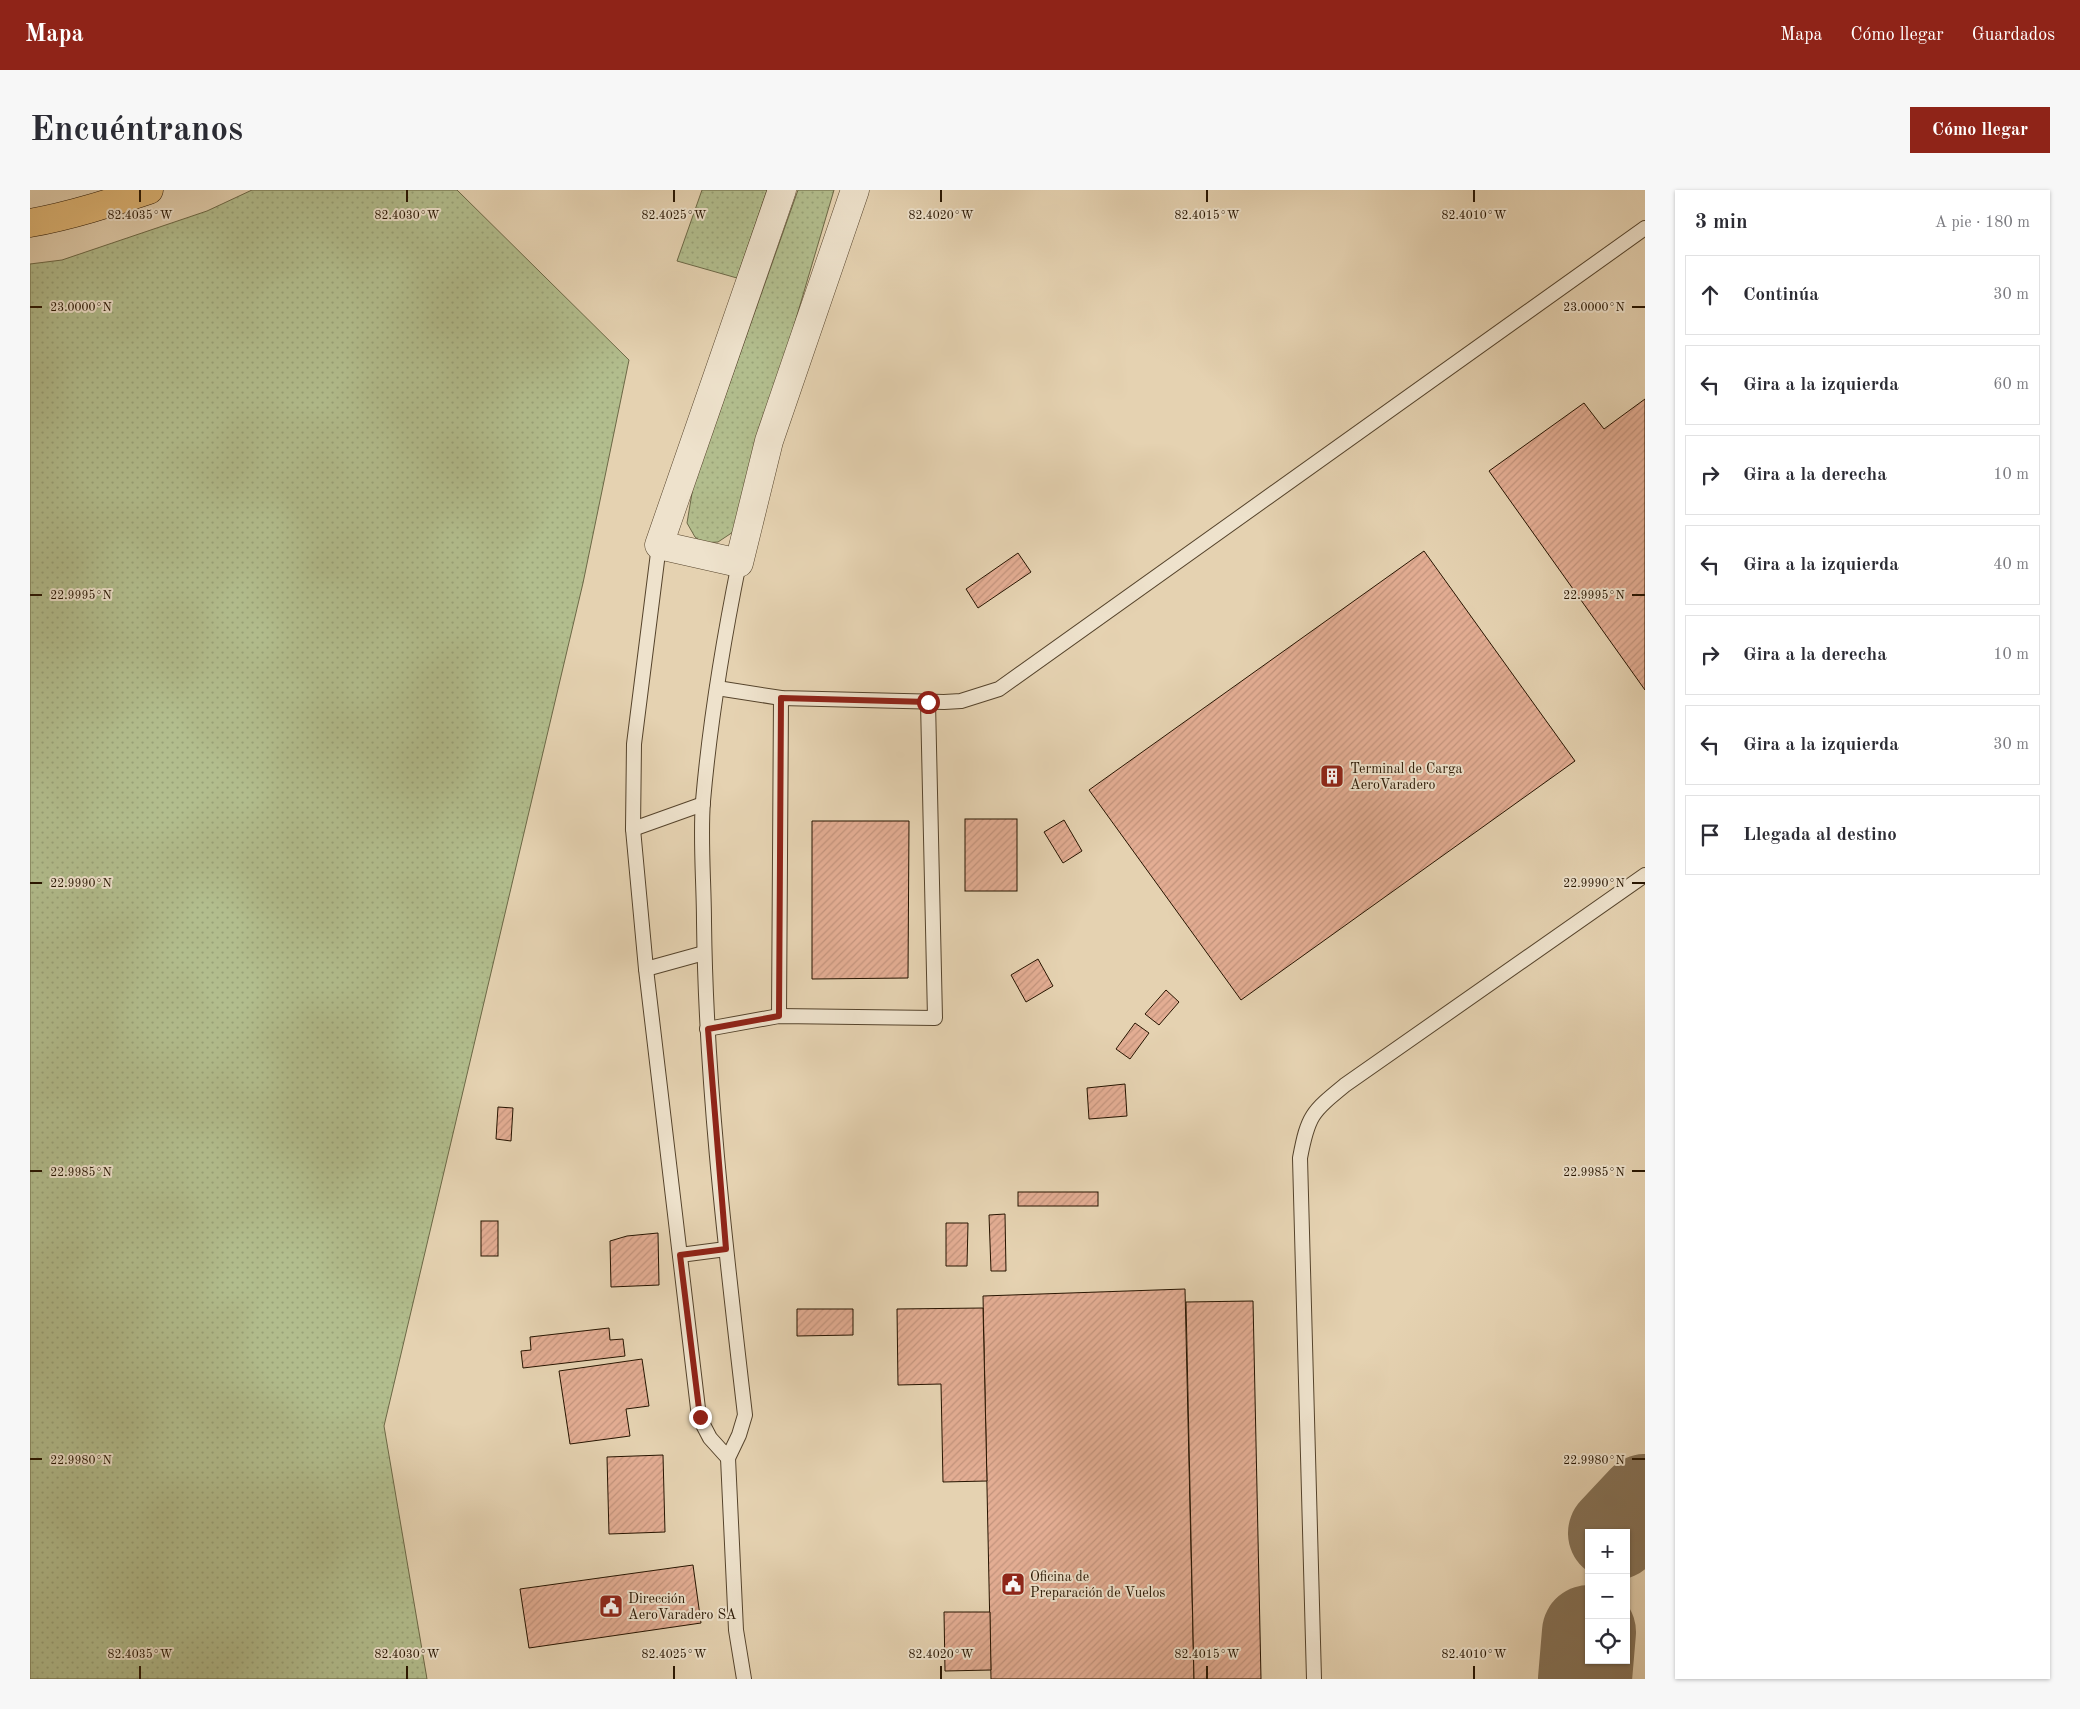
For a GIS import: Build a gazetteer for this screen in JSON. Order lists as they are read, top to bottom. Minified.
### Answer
{"places":{"building":["Terminal de Carga AeroVaradero"],"public building":["Oficina de Preparación de Vuelos","Dirección AeroVaradero SA"]},"page":{"header":"Mapa","nav":["Mapa","Cómo llegar","Guardados"],"buttons":"Cómo llegar","title":"Encuéntranos","heading":["3 min","A pie · 180 m"],"list":[["Continúa","30 m"],["Gira a la izquierda","60 m"],["Gira a la derecha","10 m"],["Gira a la izquierda","40 m"],["Gira a la derecha","10 m"],["Gira a la izquierda","30 m"],"Llegada al destino"],"map_buttons":["+","−"]},"coordinates":["82.4035°W","82.4030°W","82.4025°W","82.4020°W","82.4015°W","82.4010°W","23.0000°N","22.9995°N","22.9990°N","22.9985°N","22.9980°N"]}
